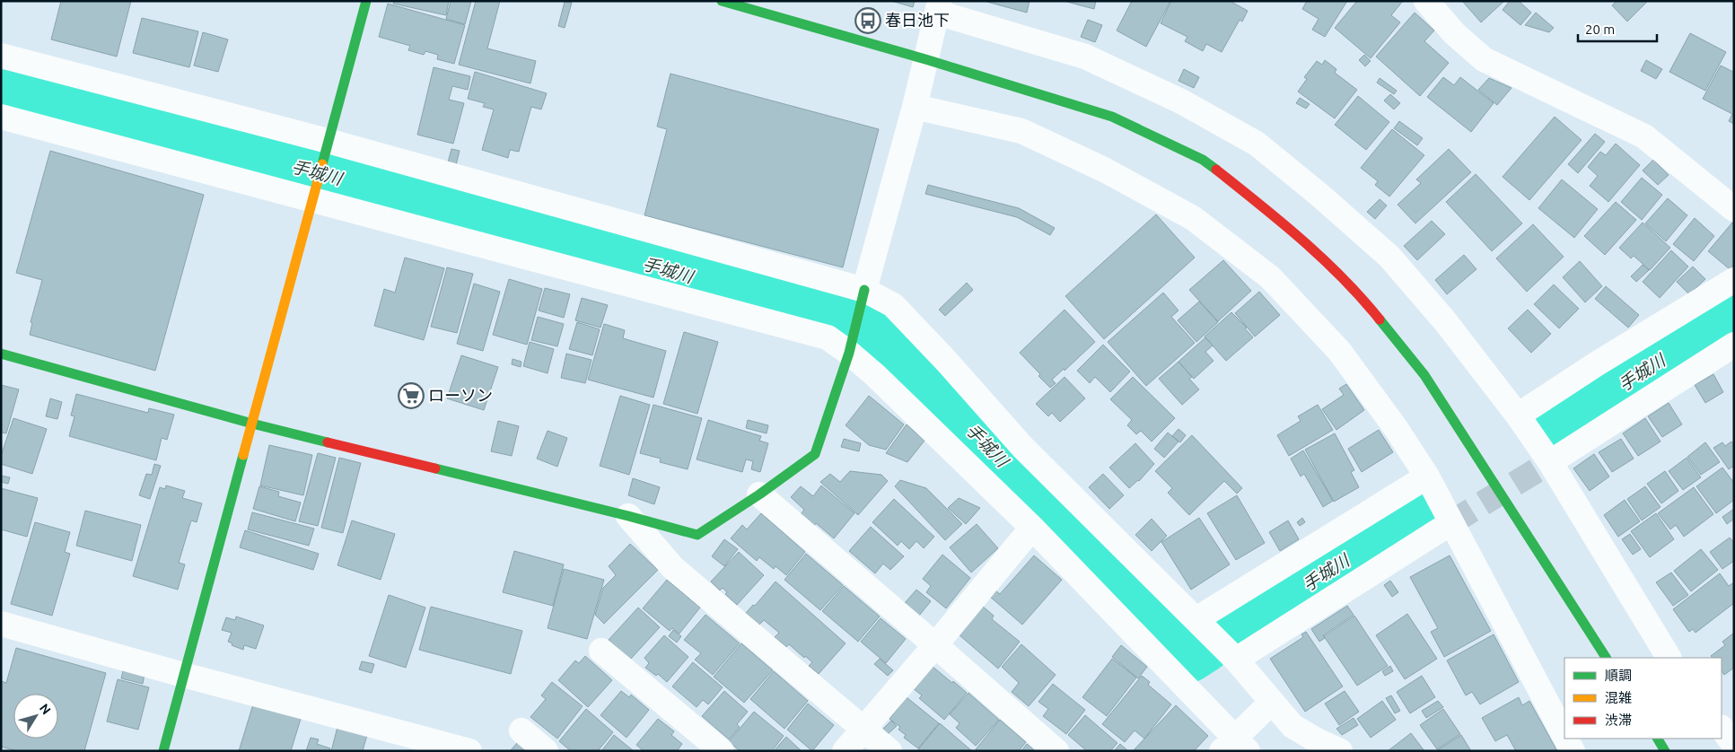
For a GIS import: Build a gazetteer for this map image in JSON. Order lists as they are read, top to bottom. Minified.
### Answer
{"water":["手城川"],"places":{"bus stop":["春日池下"],"supermarket":["ローソン"]},"legend":["順調","混雑","渋滞"],"scale_bar":"20 m","north":"top right"}
